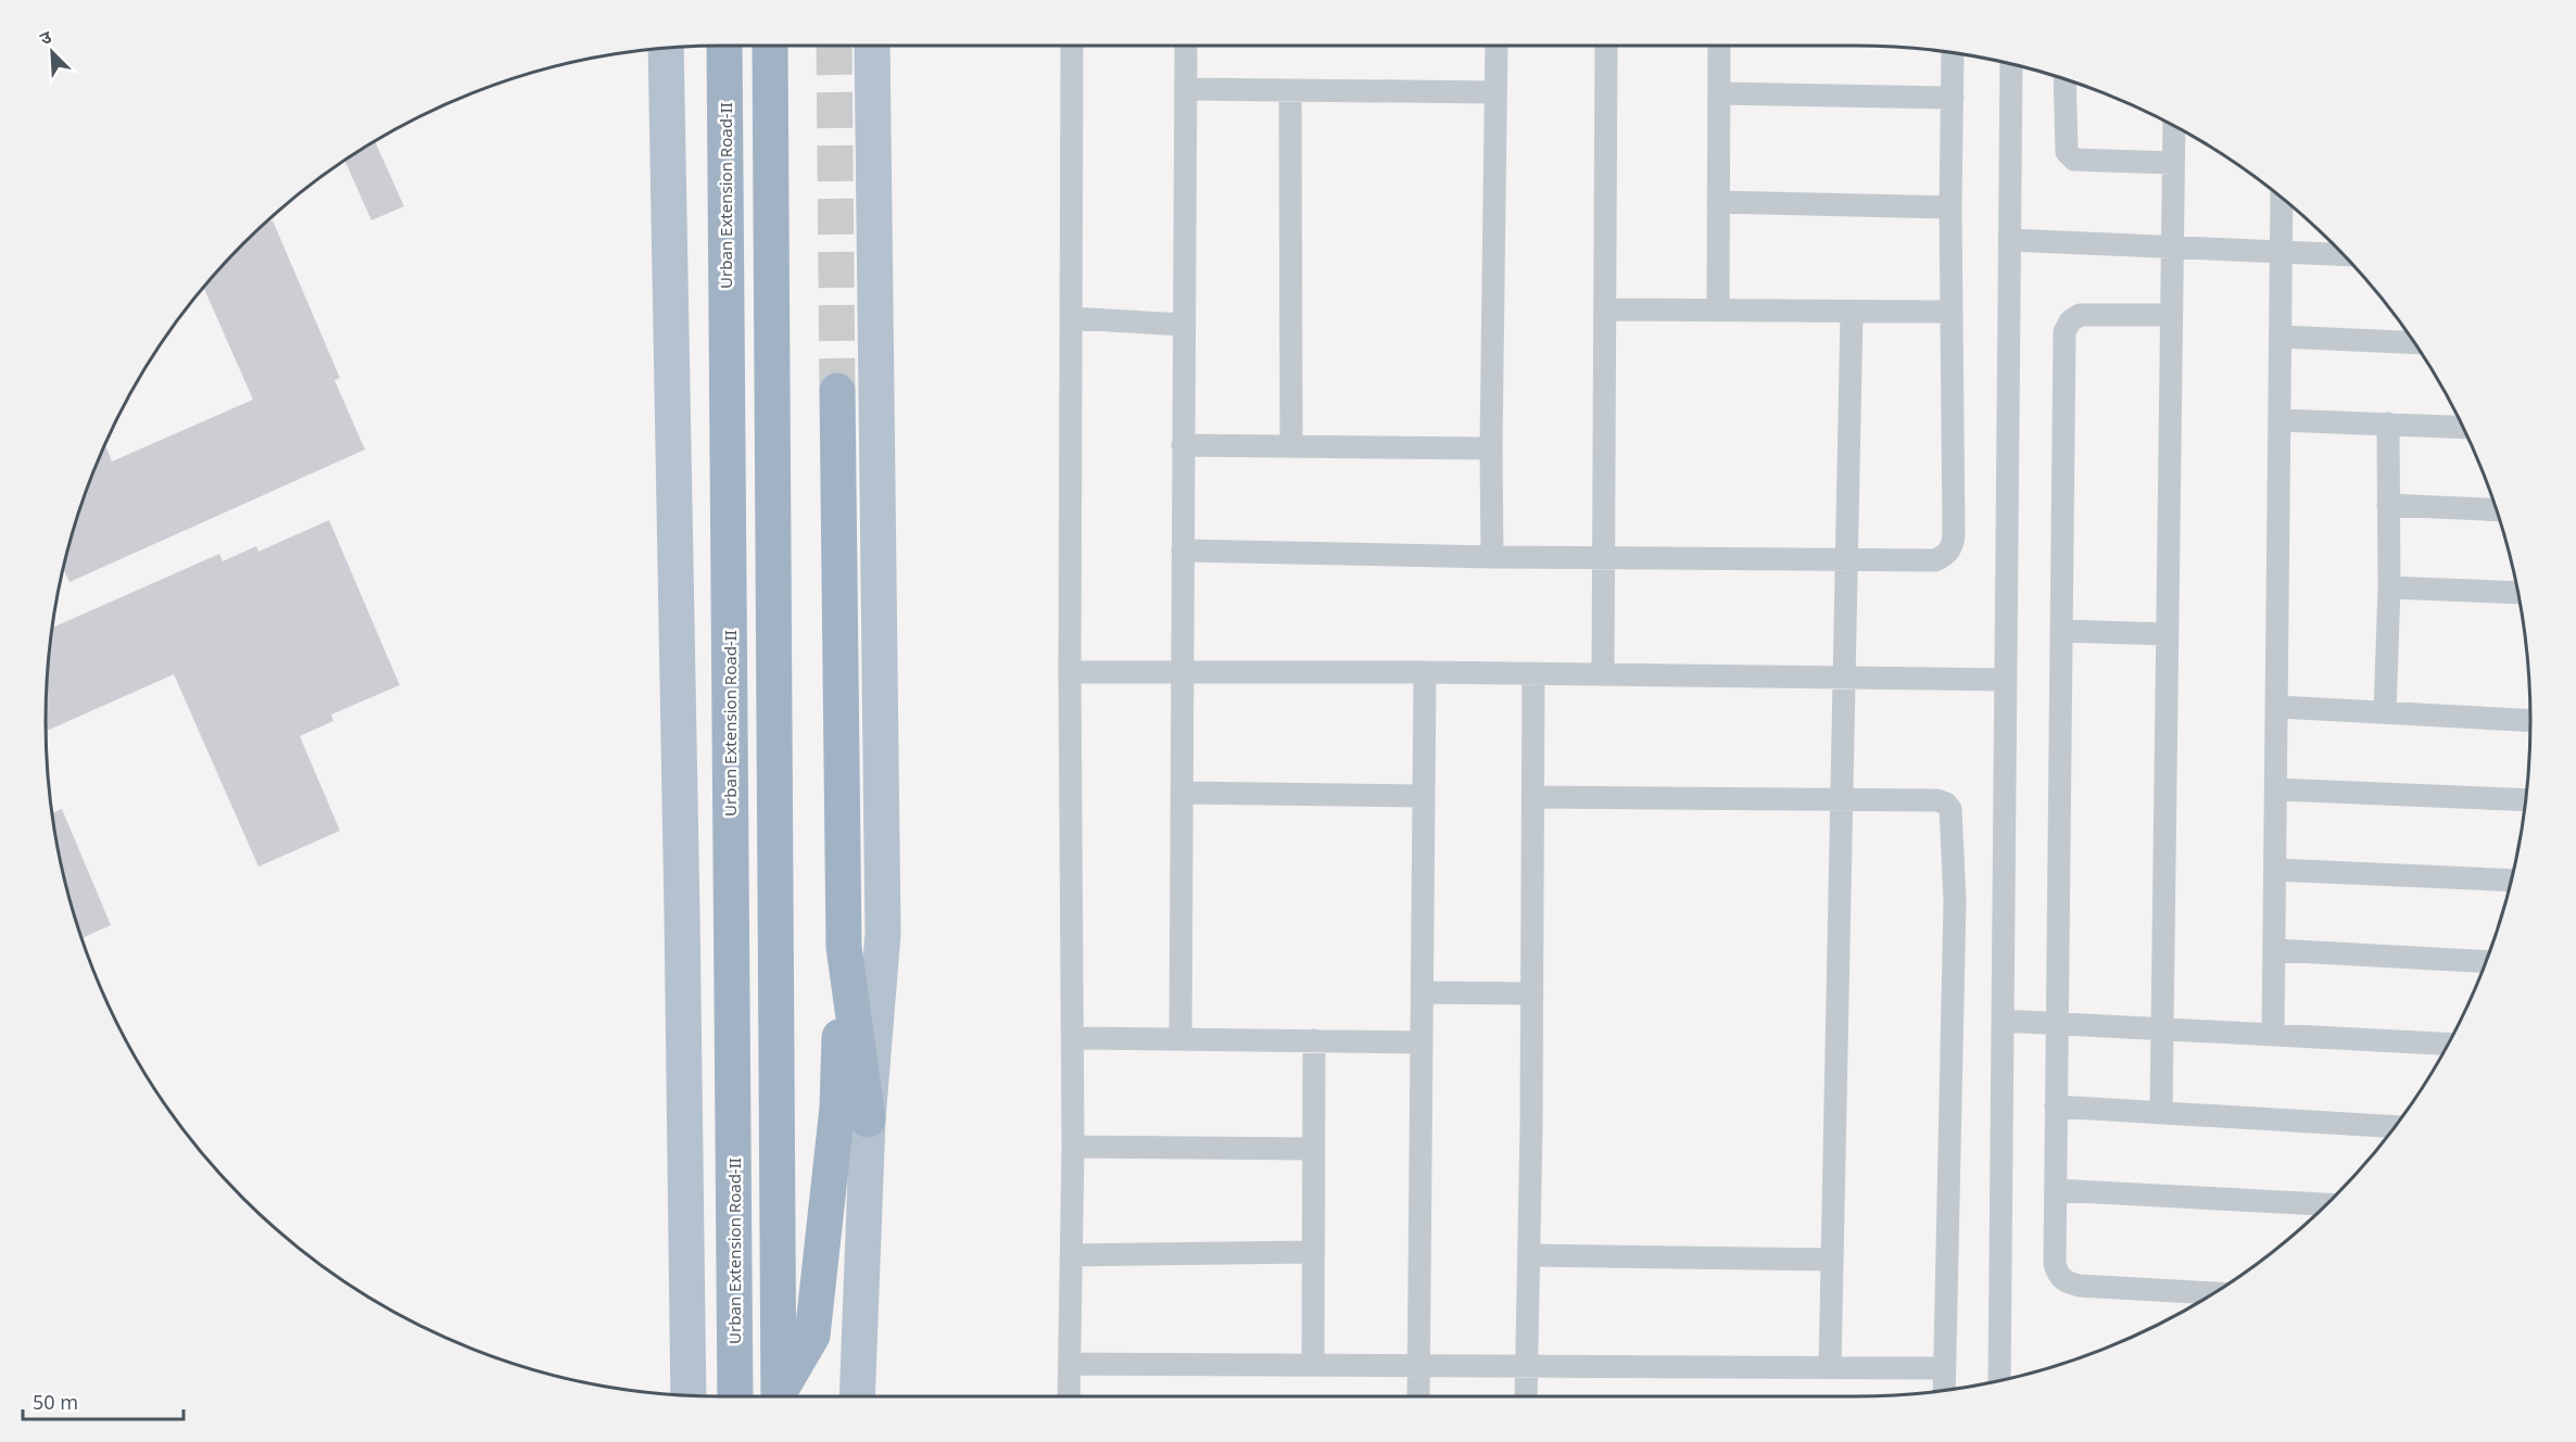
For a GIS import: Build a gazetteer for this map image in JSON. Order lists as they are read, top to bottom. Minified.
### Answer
{"streets":{"highway":["Urban Extension Road-II"]},"scale_bar":"50 m","north":"top left"}
